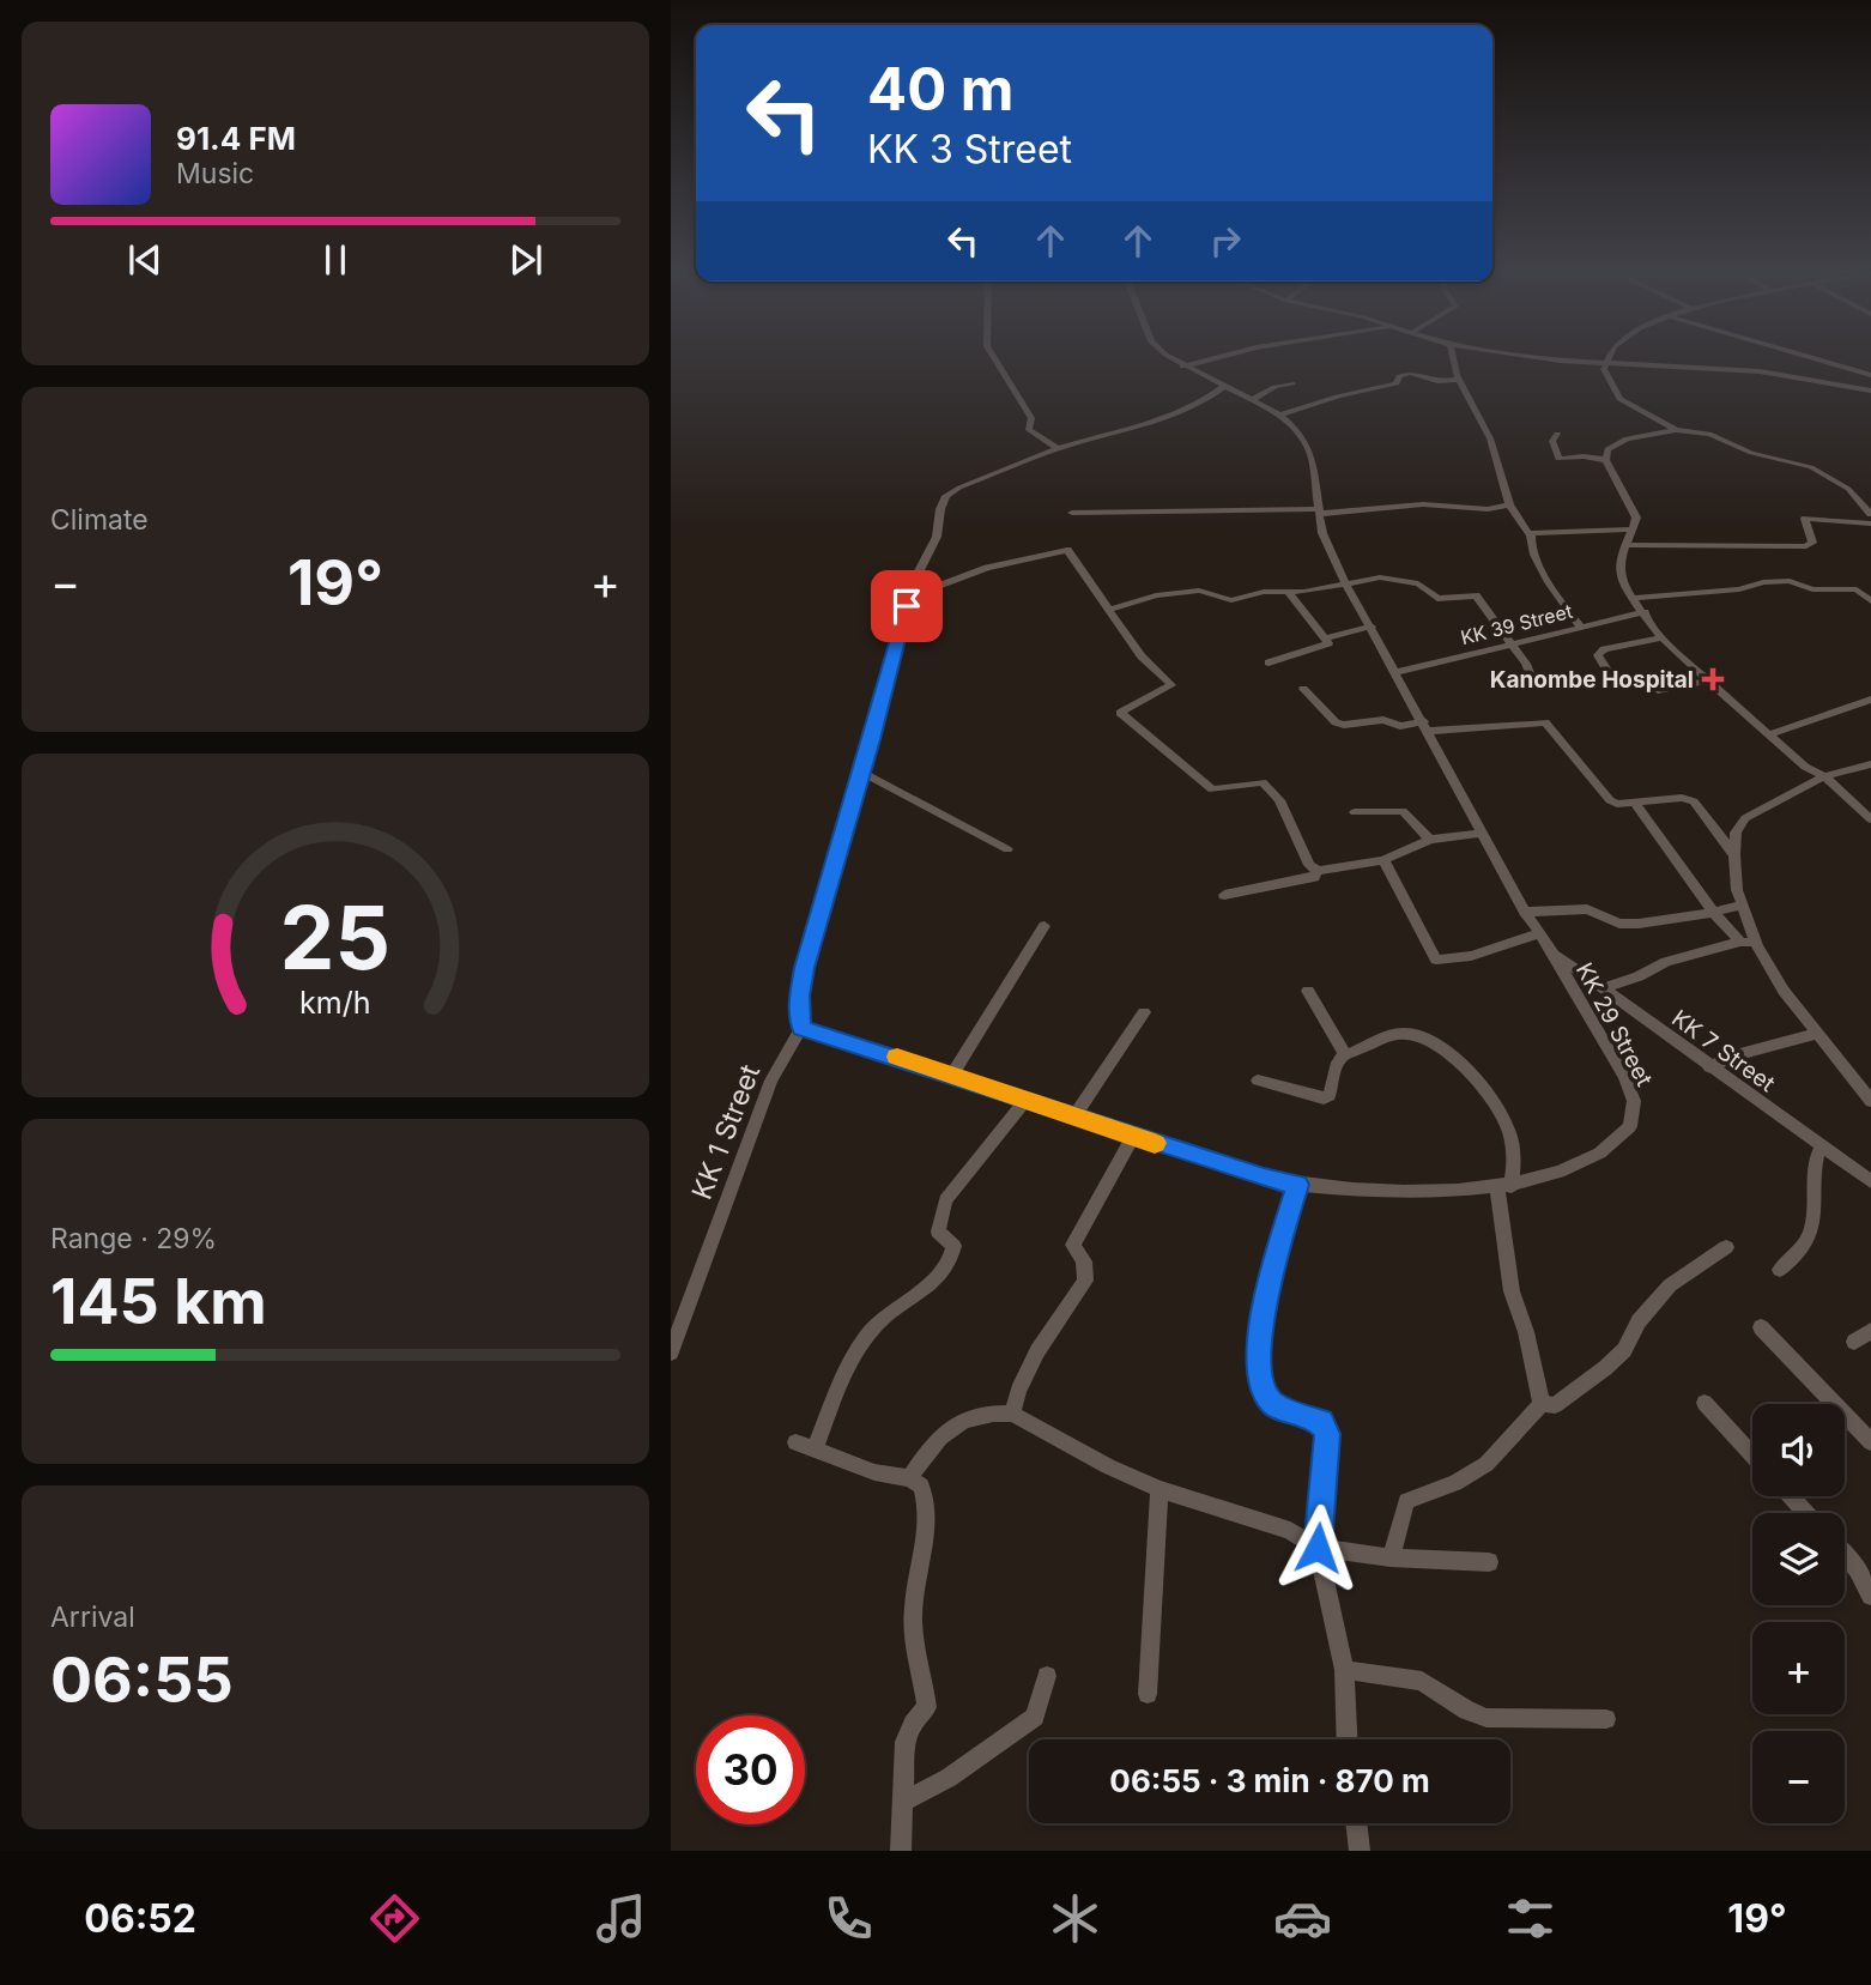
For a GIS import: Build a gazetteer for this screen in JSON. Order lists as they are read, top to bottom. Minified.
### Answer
{"streets":{"street":["KK 39 Street","KK 29 Street","KK 7 Street","KK 1 Street"]},"crossings":[["KK 39 Street","KK 29 Street"],["KK 29 Street","KK 7 Street"],["KK 29 Street","KK 1 Street"]],"places":{"health":["Kanombe Hospital"]},"page":{"turn":["40 m","KK 3 Street"],"song":["91.4 FM","Music"],"tile":["Climate",["Range · 29%","145 km"],["Arrival","06:55"]],"heat":["−","19°","+"],"map_buttons":["+","−"],"limit":"30","trip":"06:55 · 3 min · 870 m","tabs":["06:52","19°"],"gauge":["25","km/h"]}}
